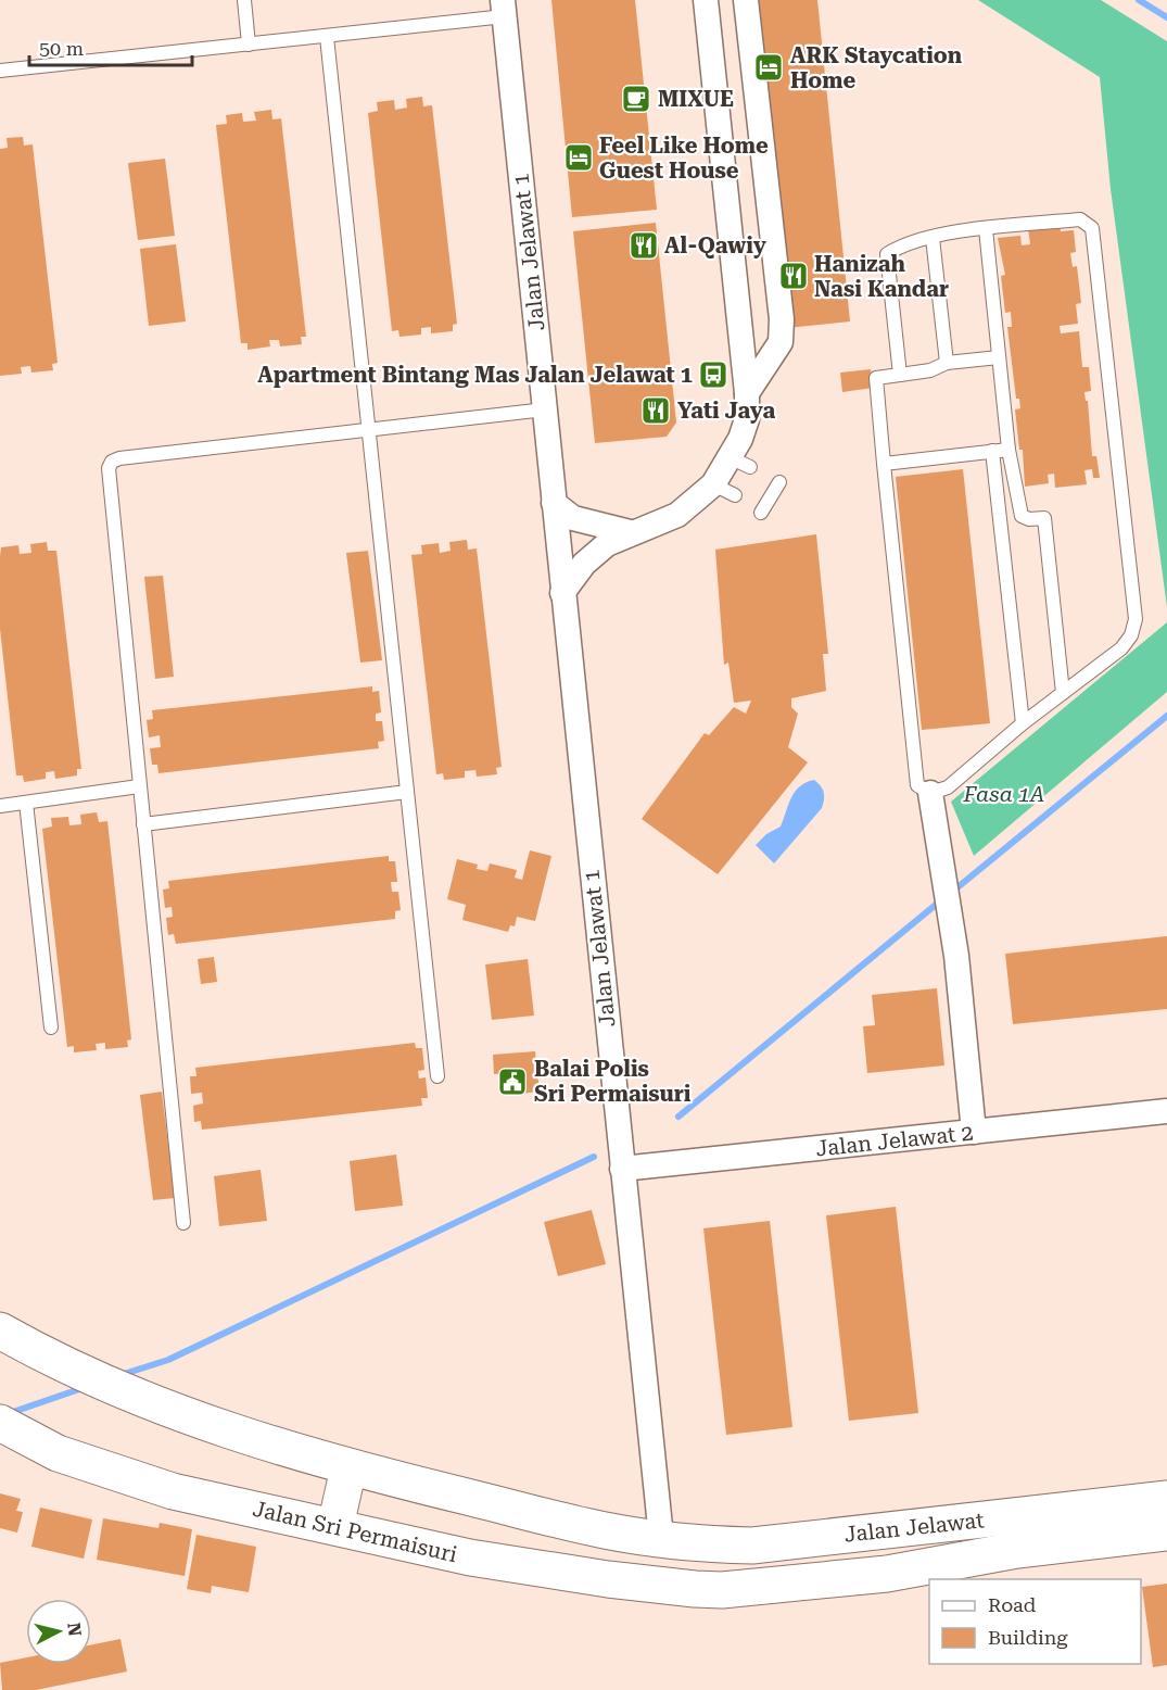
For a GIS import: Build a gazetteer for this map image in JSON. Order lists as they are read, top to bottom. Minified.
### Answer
{"streets":{"street":["Jalan Jelawat 1","Jalan Jelawat 2","Jalan Jelawat","Jalan Sri Permaisuri"]},"crossings":[["Jalan Jelawat 1","Jalan Jelawat 2"],["Jalan Jelawat 1","Jalan Jelawat"],["Jalan Jelawat","Jalan Sri Permaisuri"]],"parks":["Fasa 1A"],"places":{"hotel":["ARK Staycation Home","Feel Like Home Guest House"],"cafe":["MIXUE"],"restaurant":["Al-Qawiy","Hanizah Nasi Kandar","Yati Jaya"],"bus stop":["Apartment Bintang Mas Jalan Jelawat 1"],"public building":["Balai Polis Sri Permaisuri"]},"legend":["Road","Building"],"scale_bar":"50 m","north":"right"}
